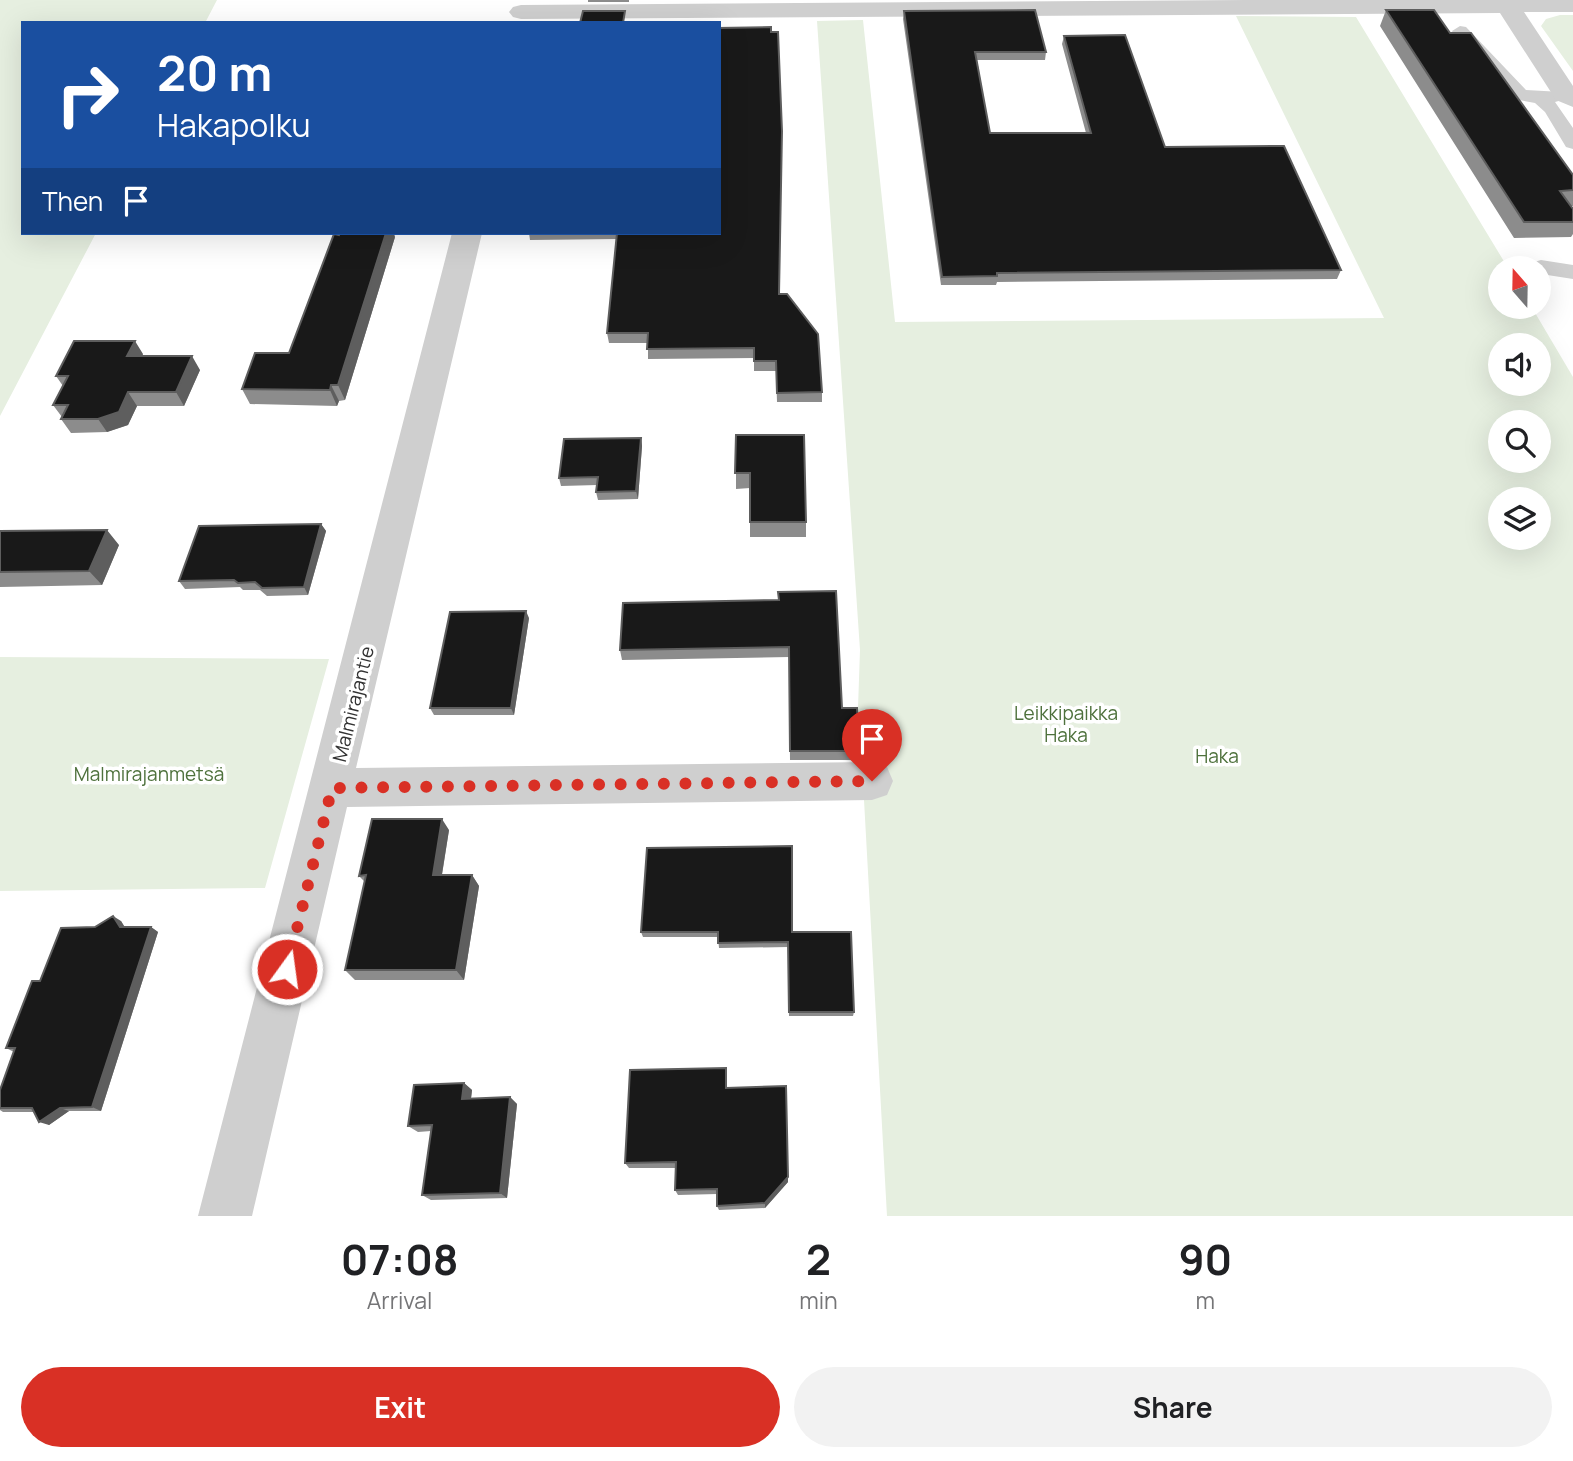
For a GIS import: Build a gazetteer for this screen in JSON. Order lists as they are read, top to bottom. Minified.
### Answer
{"streets":{"street":["Malmirajantie"]},"parks":["Leikkipaikka Haka","Haka","Malmirajanmetsä"],"north":"top","page":{"turn":["20 m","Hakapolku"],"then":"Then","eta":["07:08","Arrival","2","min","90","m"],"buttons":["Exit","Share"]}}
